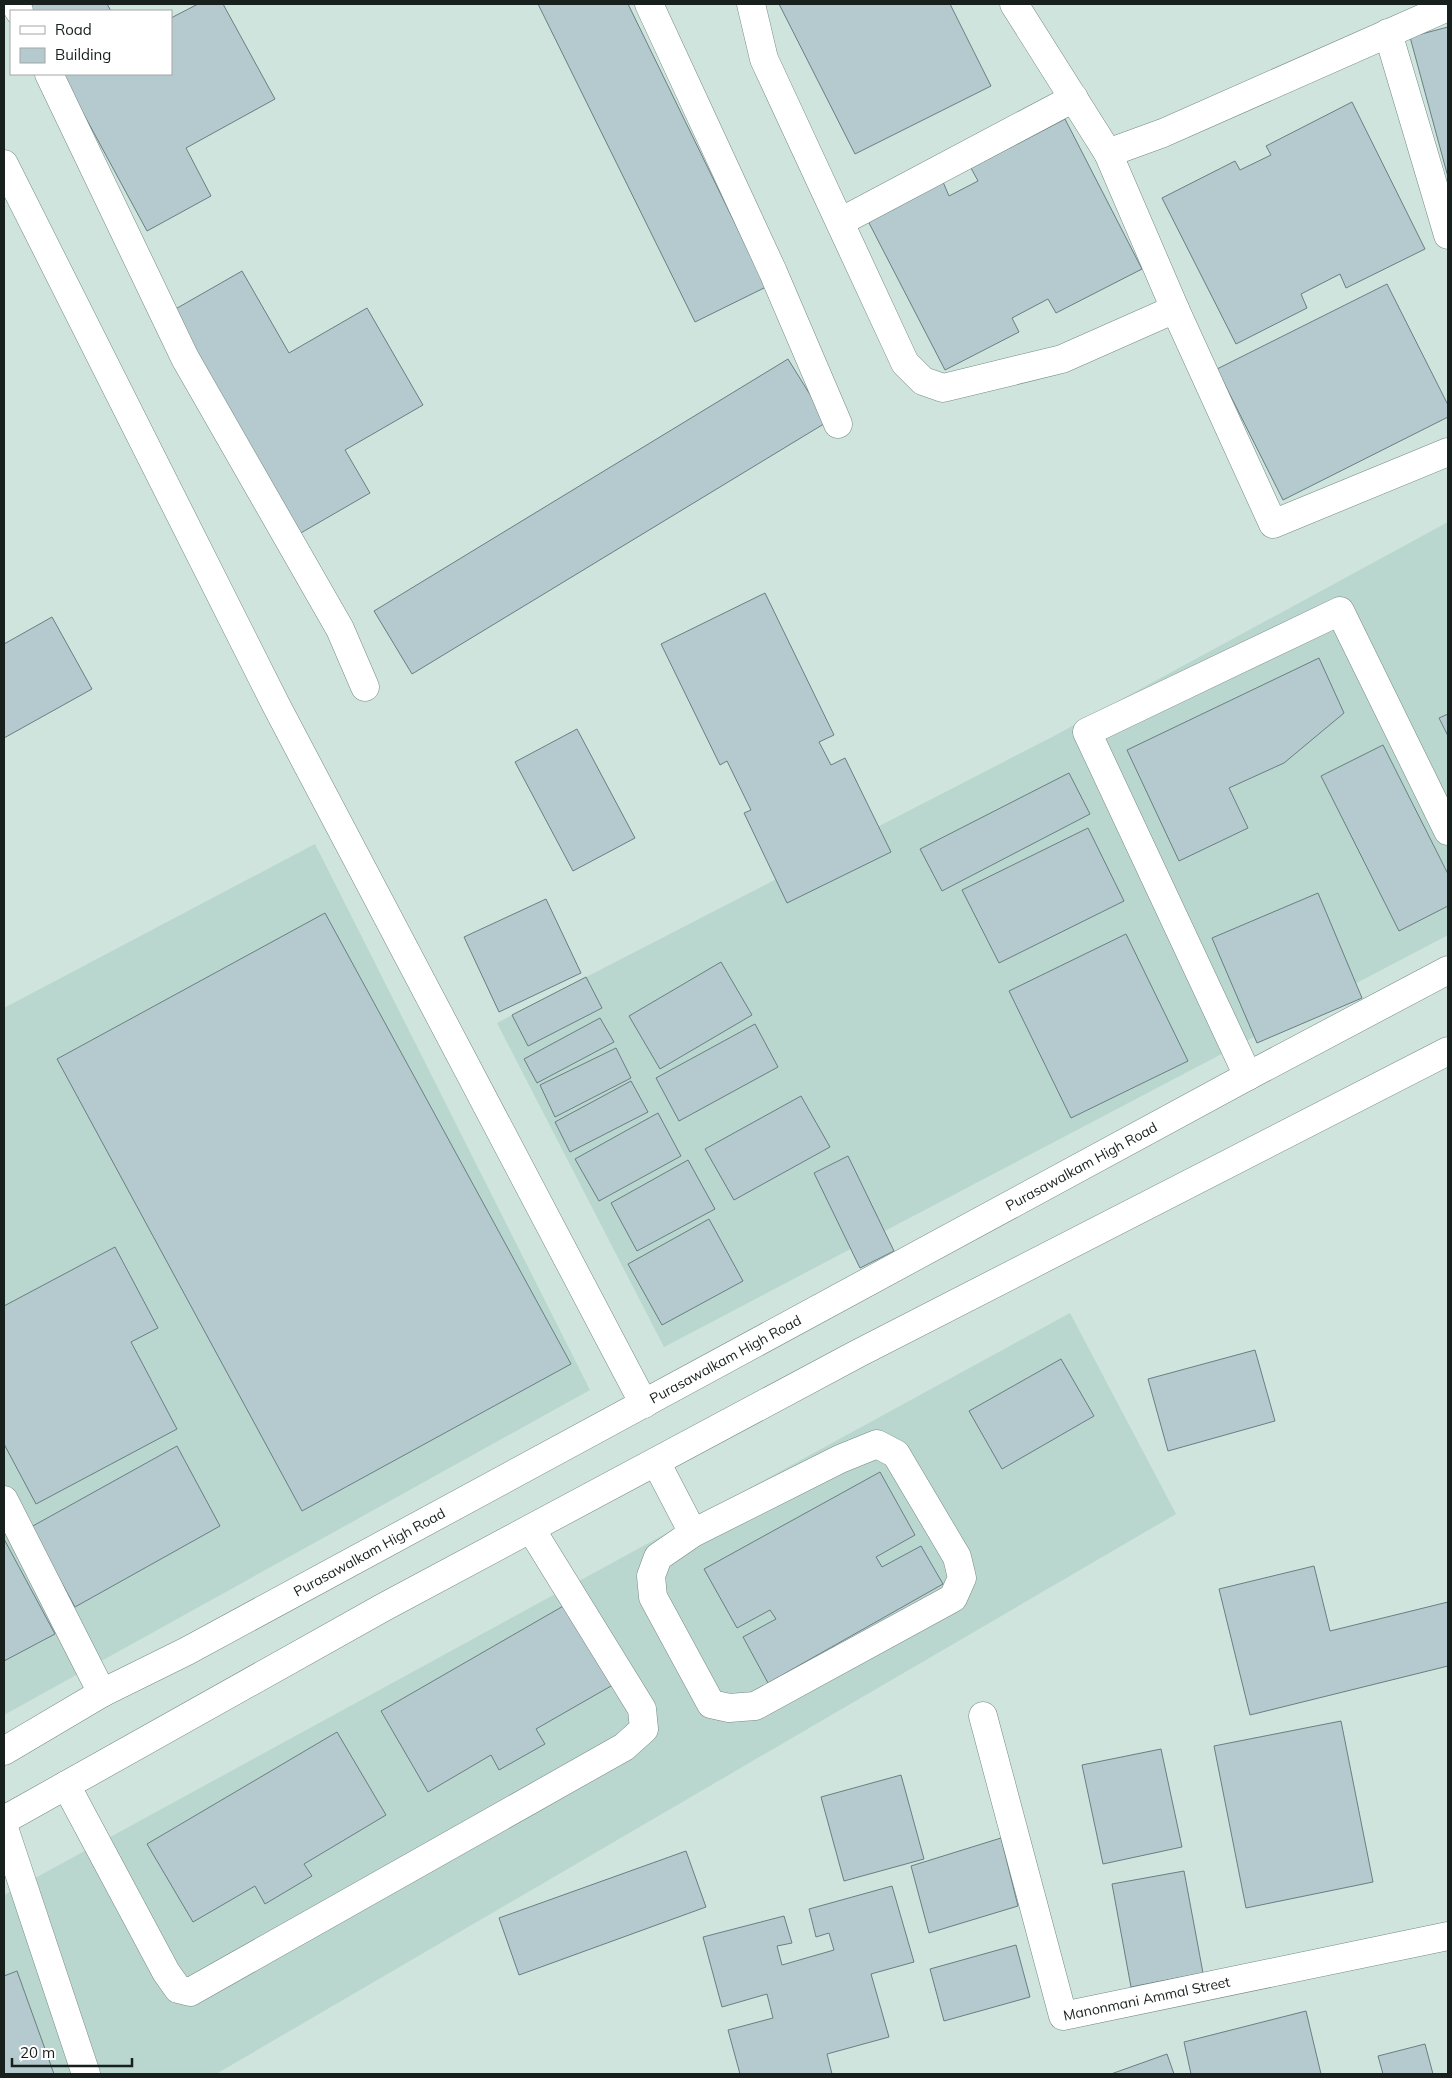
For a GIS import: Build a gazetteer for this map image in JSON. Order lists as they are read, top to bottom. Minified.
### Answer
{"streets":{"street":["Purasawalkam High Road","Manonmani Ammal Street"]},"legend":["Road","Building"],"scale_bar":"20 m"}
